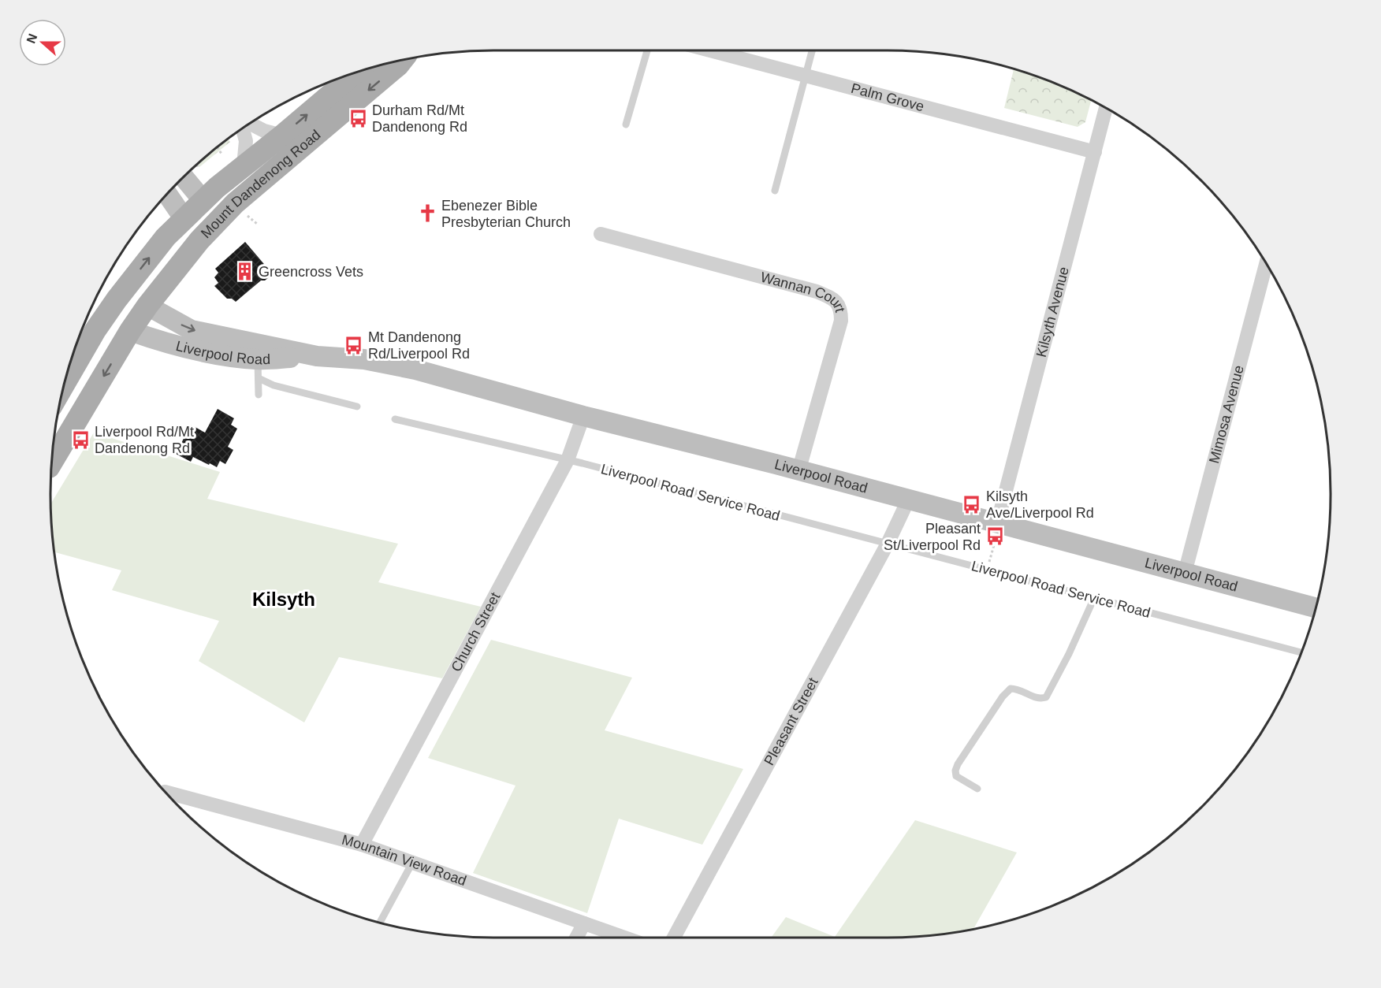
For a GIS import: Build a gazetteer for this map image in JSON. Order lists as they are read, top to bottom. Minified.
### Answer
{"streets":{"main road":["Mount Dandenong Road","Liverpool Road"],"street":["Palm Grove","Wannan Court","Kilsyth Avenue","Mimosa Avenue","Church Street","Pleasant Street","Mountain View Road"],"lane":["Liverpool Road Service Road"]},"crossings":[["Palm Grove","Kilsyth Avenue"],["Mount Dandenong Road","Liverpool Road"],["Wannan Court","Liverpool Road"],["Kilsyth Avenue","Liverpool Road"],["Liverpool Road","Mimosa Avenue"],["Liverpool Road","Church Street"],["Liverpool Road","Pleasant Street"],["Liverpool Road Service Road","Church Street"],["Liverpool Road Service Road","Pleasant Street"],["Church Street","Mountain View Road"]],"districts":["Kilsyth"],"places":{"bus stop":["Durham Rd/Mt Dandenong Rd","Mt Dandenong Rd/Liverpool Rd","Liverpool Rd/Mt Dandenong Rd","Kilsyth Ave/Liverpool Rd","Pleasant St/Liverpool Rd"],"church":["Ebenezer Bible Presbyterian Church"],"building":["Greencross Vets"]},"north":"left"}
